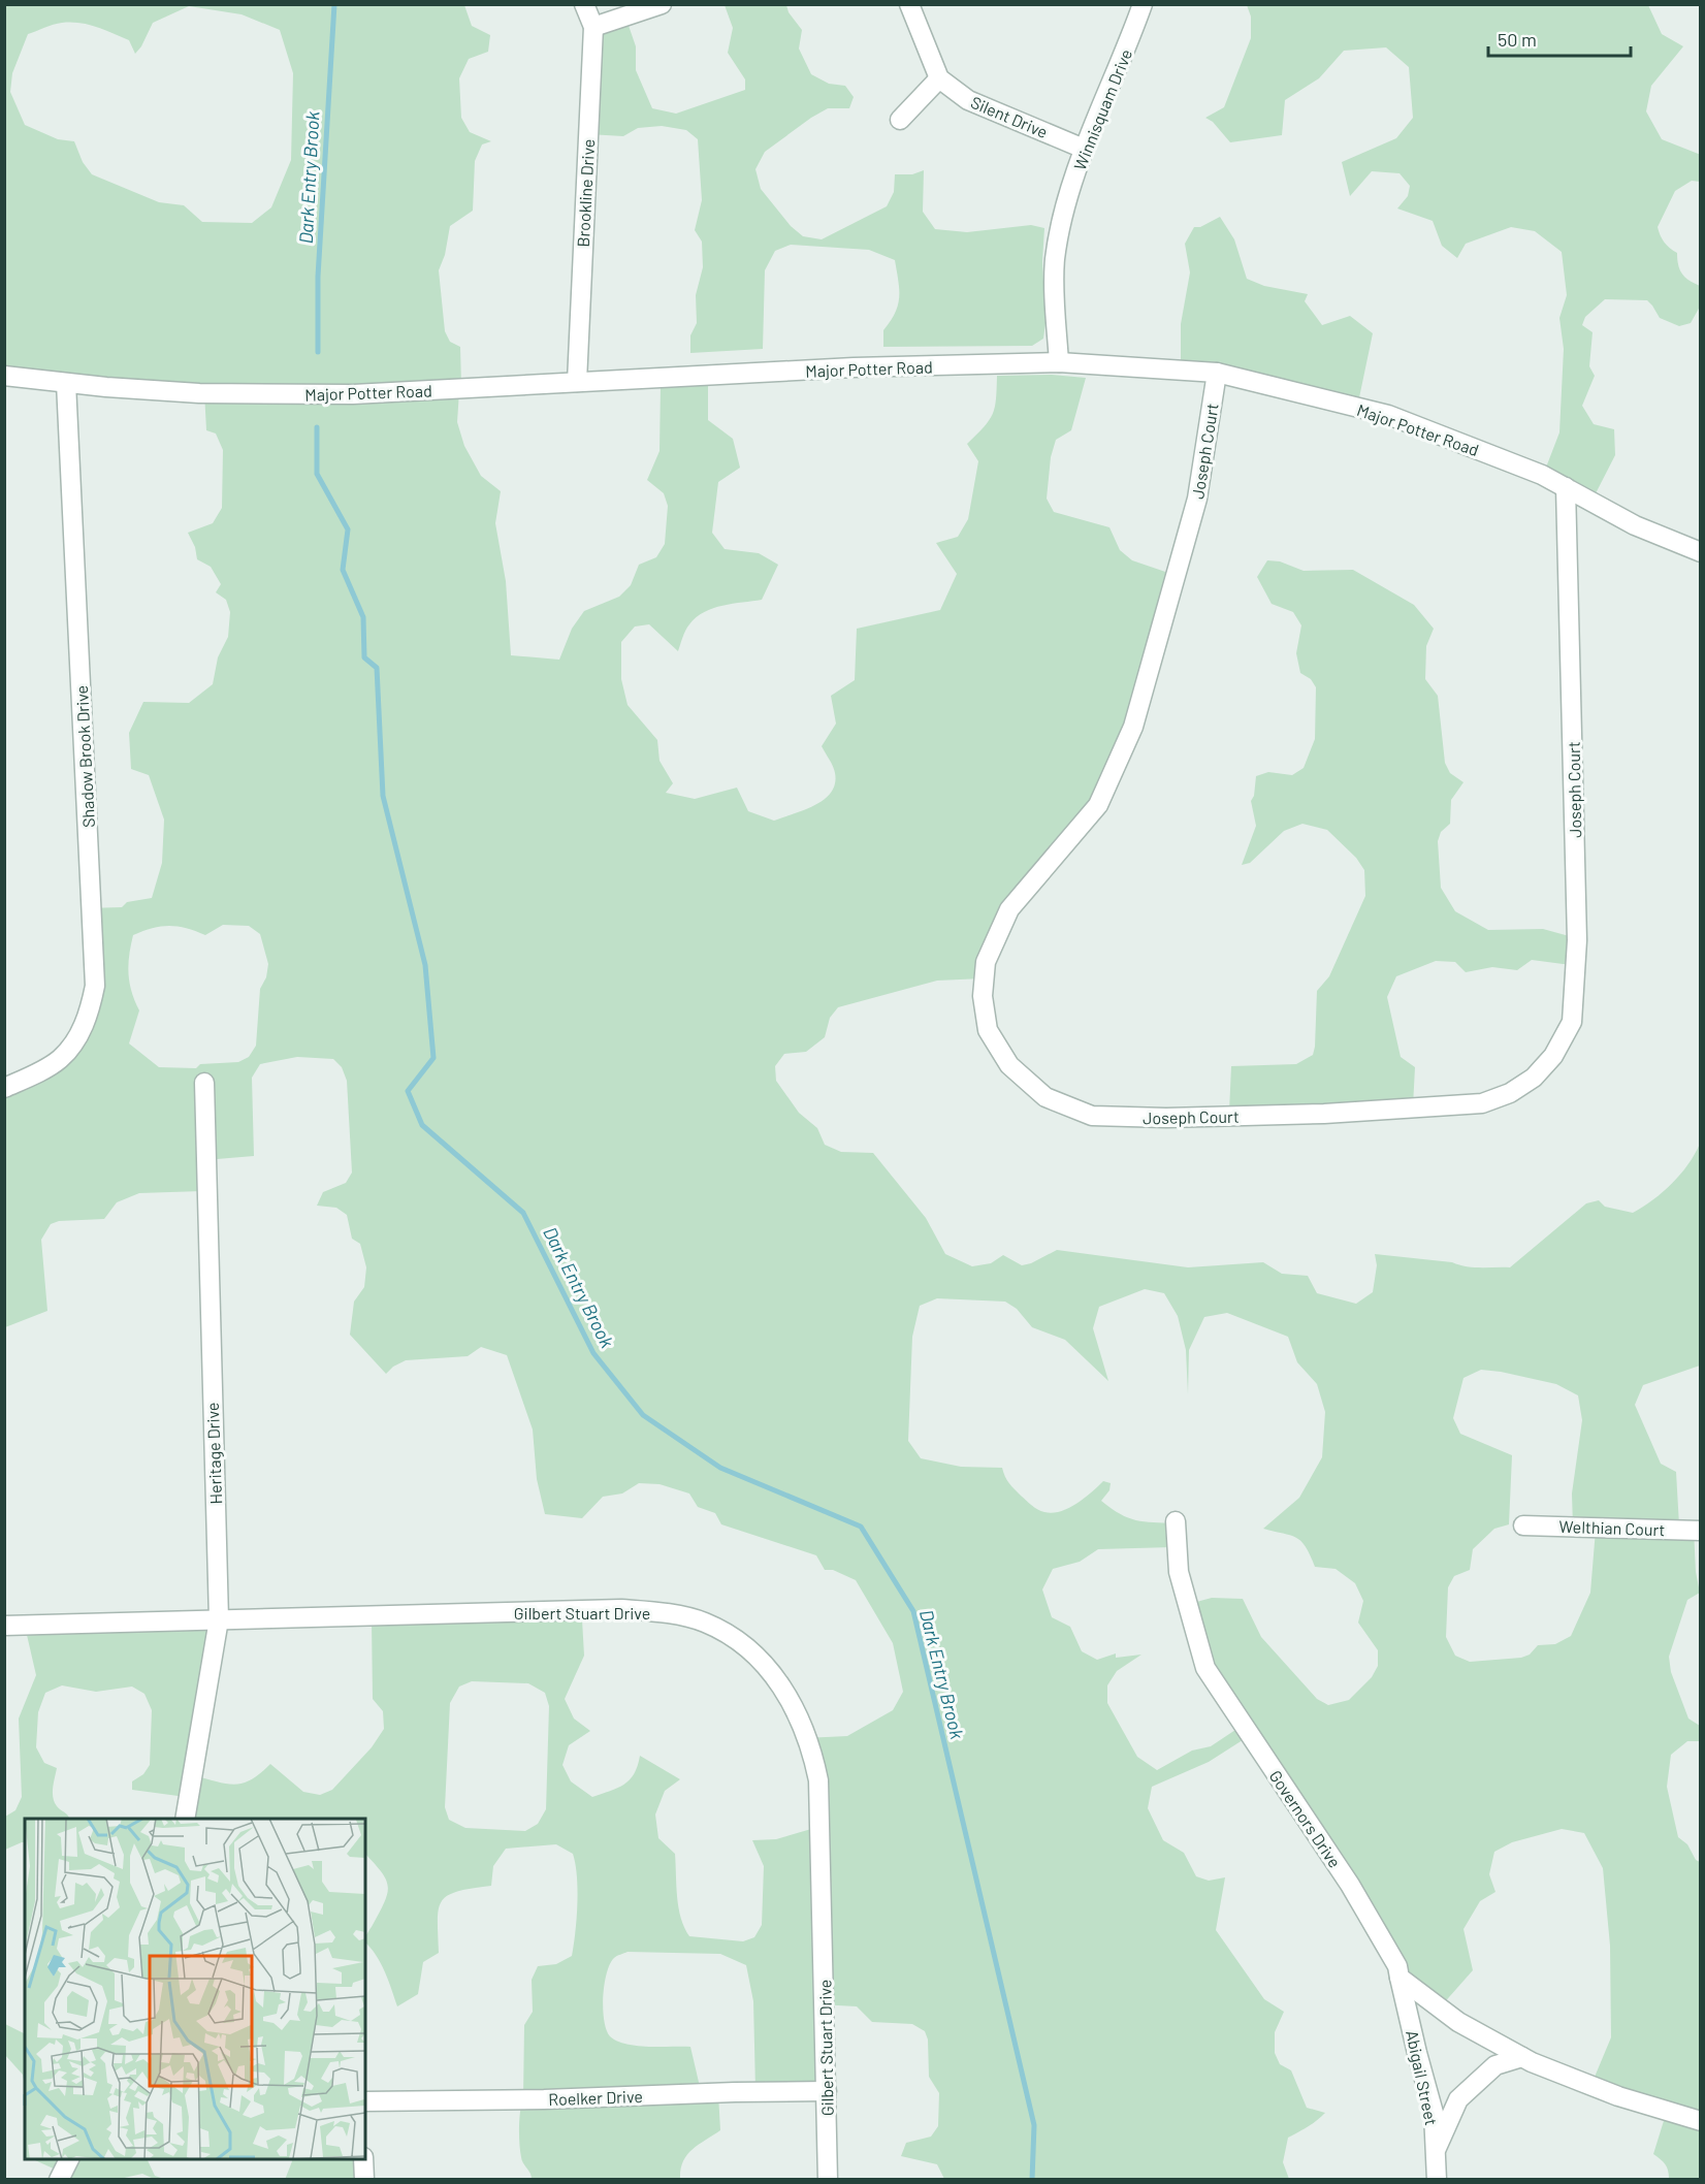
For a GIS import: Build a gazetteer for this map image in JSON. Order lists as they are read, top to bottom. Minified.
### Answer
{"streets":{"street":["Winnisquam Drive","Silent Drive","Brookline Drive","Major Potter Road","Joseph Court","Shadow Brook Drive","Heritage Drive","Welthian Court","Gilbert Stuart Drive","Governors Drive","Abigail Street","Roelker Drive"]},"crossings":[["Winnisquam Drive","Silent Drive"],["Winnisquam Drive","Major Potter Road"],["Brookline Drive","Major Potter Road"],["Major Potter Road","Joseph Court"],["Major Potter Road","Shadow Brook Drive"],["Heritage Drive","Gilbert Stuart Drive"],["Gilbert Stuart Drive","Roelker Drive"],["Governors Drive","Abigail Street"]],"water":["Dark Entry Brook"],"scale_bar":"50 m"}
